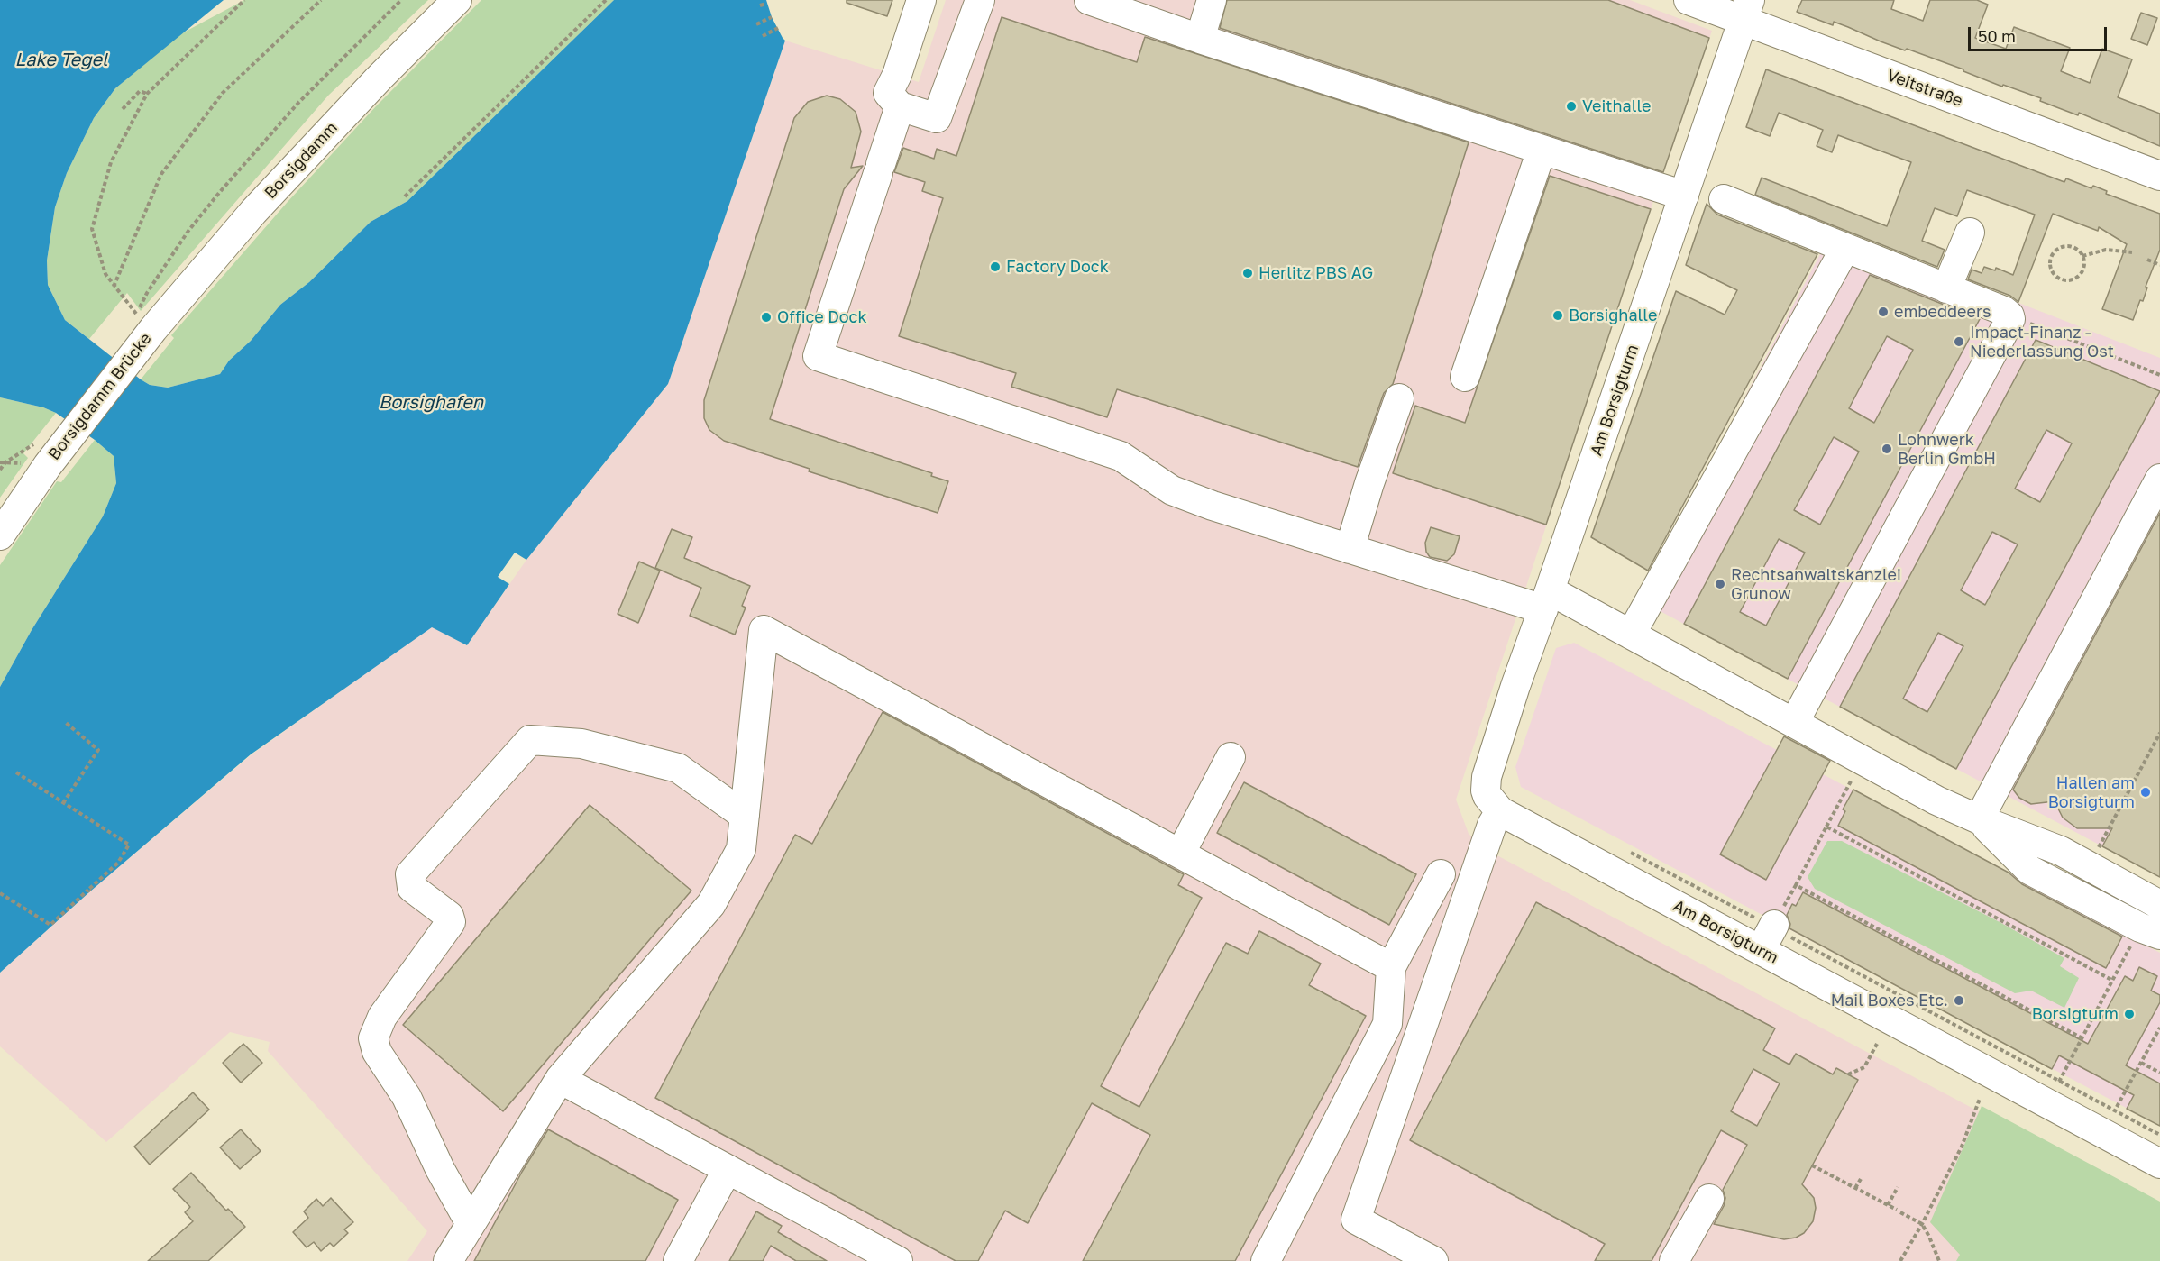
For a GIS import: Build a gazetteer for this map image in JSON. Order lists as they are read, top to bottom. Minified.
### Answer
{"streets":{"street":["Veitstraße","Borsigdamm","Borsigdamm Brücke","Am Borsigturm"]},"crossings":[["Veitstraße","Am Borsigturm"],["Borsigdamm","Borsigdamm Brücke"]],"water":["Lake Tegel","Borsighafen"],"places":["Veithalle","Factory Dock","Herlitz PBS AG","embeddeers","Borsighalle","Office Dock","Impact-Finanz - Niederlassung Ost","Lohnwerk Berlin GmbH","Rechtsanwaltskanzlei Grunow","Hallen am Borsigturm","Mail Boxes Etc.","Borsigturm"],"scale_bar":"50 m"}
